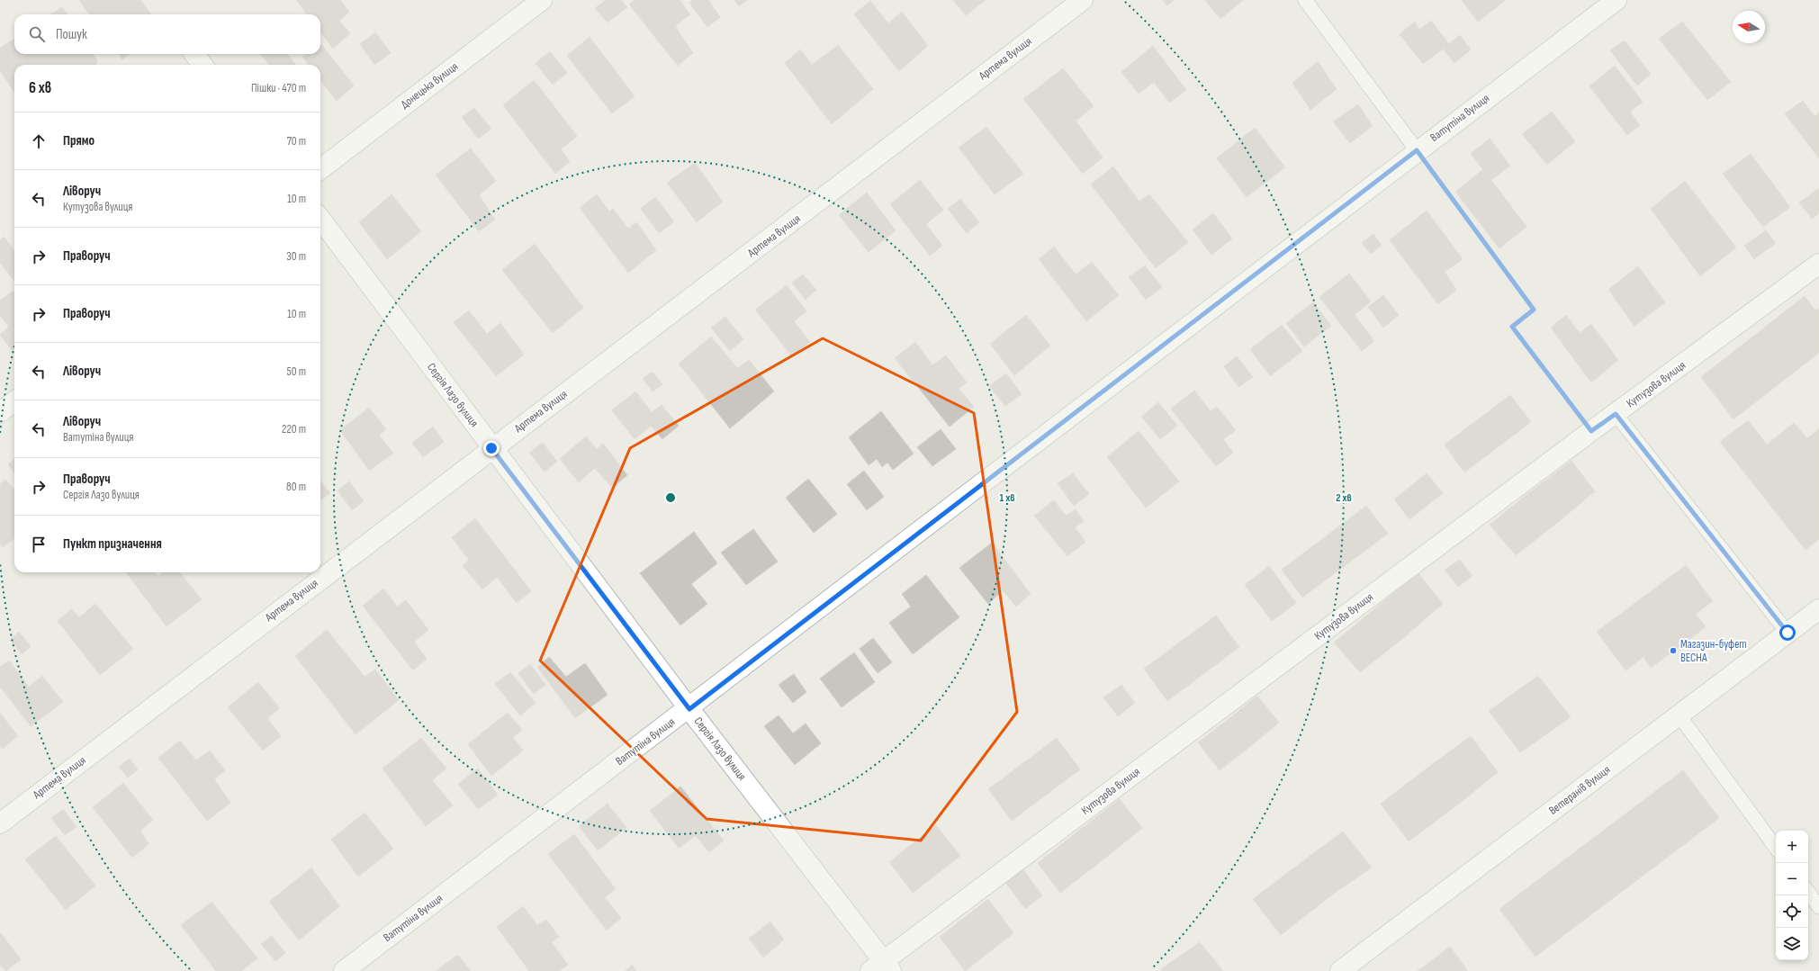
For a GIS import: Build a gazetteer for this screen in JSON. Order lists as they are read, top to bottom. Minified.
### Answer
{"streets":{"street":["Артема вулиця","Донецька вулиця","Ватутіна вулиця","Кутузова вулиця","Сергія Лазо вулиця","Ветеранів вулиця"]},"crossings":[["Артема вулиця","Сергія Лазо вулиця"],["Ватутіна вулиця","Сергія Лазо вулиця"],["Кутузова вулиця","Сергія Лазо вулиця"]],"places":["Магазин-буфет ВЕСНА"],"north":"left","page":{"search":"Пошук","heading":["6 хв","Пішки · 470 m"],"list":[["Прямо","70 m"],["Ліворуч","Кутузова вулиця","10 m"],["Праворуч","30 m"],["Праворуч","10 m"],["Ліворуч","50 m"],["Ліворуч","Ватутіна вулиця","220 m"],["Праворуч","Сергія Лазо вулиця","80 m"],"Пункт призначення"],"map_buttons":["+","−"]},"rings":["1 хв","2 хв"]}
